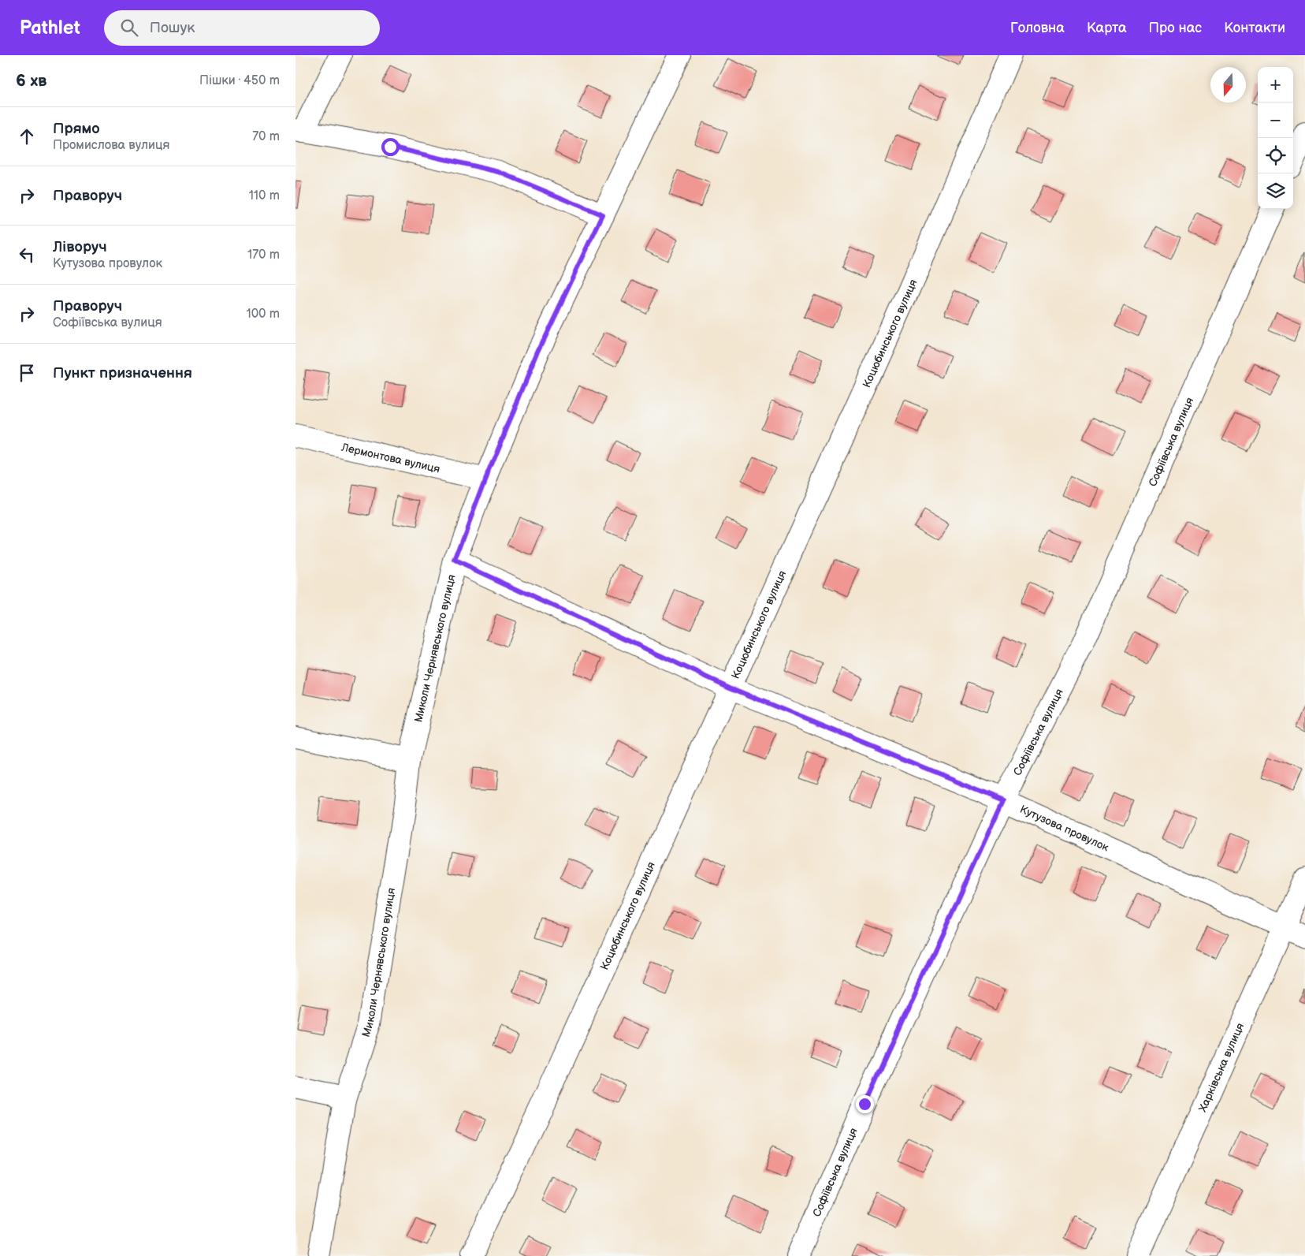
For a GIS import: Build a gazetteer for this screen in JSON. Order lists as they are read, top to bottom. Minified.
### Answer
{"streets":{"street":["Коцюбинського вулиця","Софіївська вулиця","Лермонтова вулиця","Миколи Чернявського вулиця","Кутузова провулок","Харківська вулиця"]},"crossings":[["Коцюбинського вулиця","Кутузова провулок"],["Софіївська вулиця","Кутузова провулок"],["Лермонтова вулиця","Миколи Чернявського вулиця"],["Миколи Чернявського вулиця","Кутузова провулок"],["Кутузова провулок","Харківська вулиця"]],"north":"bottom","page":{"header":"Pathlet","search":"Пошук","nav":["Головна","Карта","Про нас","Контакти"],"heading":["6 хв","Пішки · 450 m"],"map_buttons":["+","−"],"list":[["Прямо","Промислова вулиця","70 m"],["Праворуч","110 m"],["Ліворуч","Кутузова провулок","170 m"],["Праворуч","Софіївська вулиця","100 m"],"Пункт призначення"]}}
